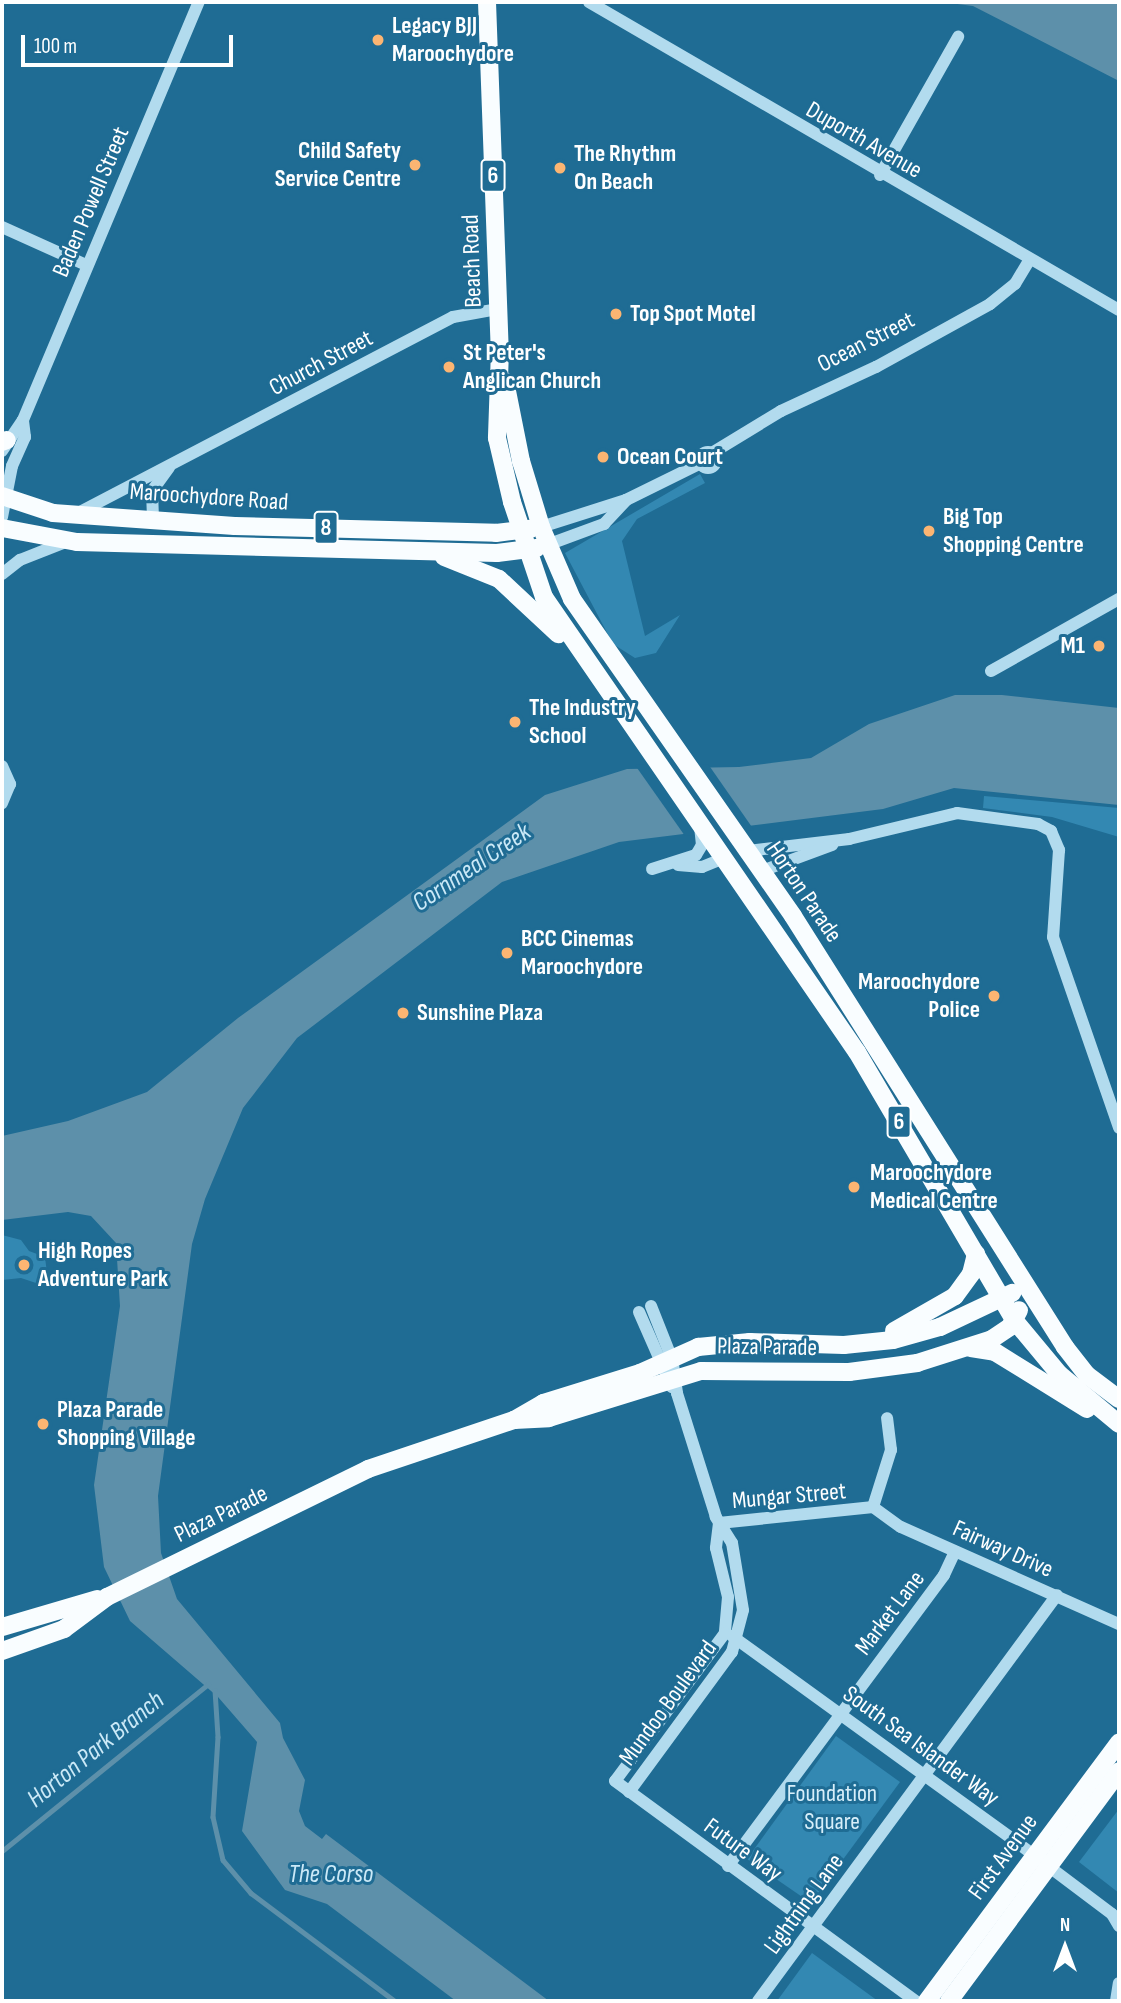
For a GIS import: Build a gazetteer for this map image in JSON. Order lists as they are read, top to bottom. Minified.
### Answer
{"streets":{"main road":["6","Beach Road","Maroochydore Road","8","Horton Parade","Plaza Parade","First Avenue"],"street":["Duporth Avenue","Baden Powell Street","Ocean Street","Church Street","Mungar Street","Fairway Drive","Market Lane","Mundoo Boulevard","South Sea Islander Way","Future Way","Lightning Lane"]},"crossings":[["Duporth Avenue","Ocean Street"],["6","Horton Parade"],["6","Plaza Parade"],["Baden Powell Street","Maroochydore Road"],["Beach Road","Church Street"],["Beach Road","Maroochydore Road"],["Beach Road","8"],["Beach Road","Horton Parade"],["Church Street","Maroochydore Road"],["Maroochydore Road","8"],["Maroochydore Road","Horton Parade"],["8","Horton Parade"],["Horton Parade","Plaza Parade"],["Plaza Parade","Mungar Street"],["Mungar Street","Fairway Drive"],["Fairway Drive","Market Lane"],["Fairway Drive","Lightning Lane"],["Market Lane","South Sea Islander Way"],["Market Lane","Future Way"],["Mundoo Boulevard","South Sea Islander Way"],["Mundoo Boulevard","Future Way"],["South Sea Islander Way","First Avenue"],["South Sea Islander Way","Lightning Lane"],["Future Way","Lightning Lane"]],"water":["Cornmeal Creek","Horton Park Branch","The Corso"],"parks":["Foundation Square"],"places":["Legacy BJJ Maroochydore","Child Safety Service Centre","The Rhythm On Beach","Top Spot Motel","St Peter's Anglican Church","Ocean Court","Big Top Shopping Centre","M1","The Industry School","BCC Cinemas Maroochydore","Maroochydore Police","Sunshine Plaza","Maroochydore Medical Centre","High Ropes Adventure Park","Plaza Parade Shopping Village"],"scale_bar":"100 m","north":"top"}
